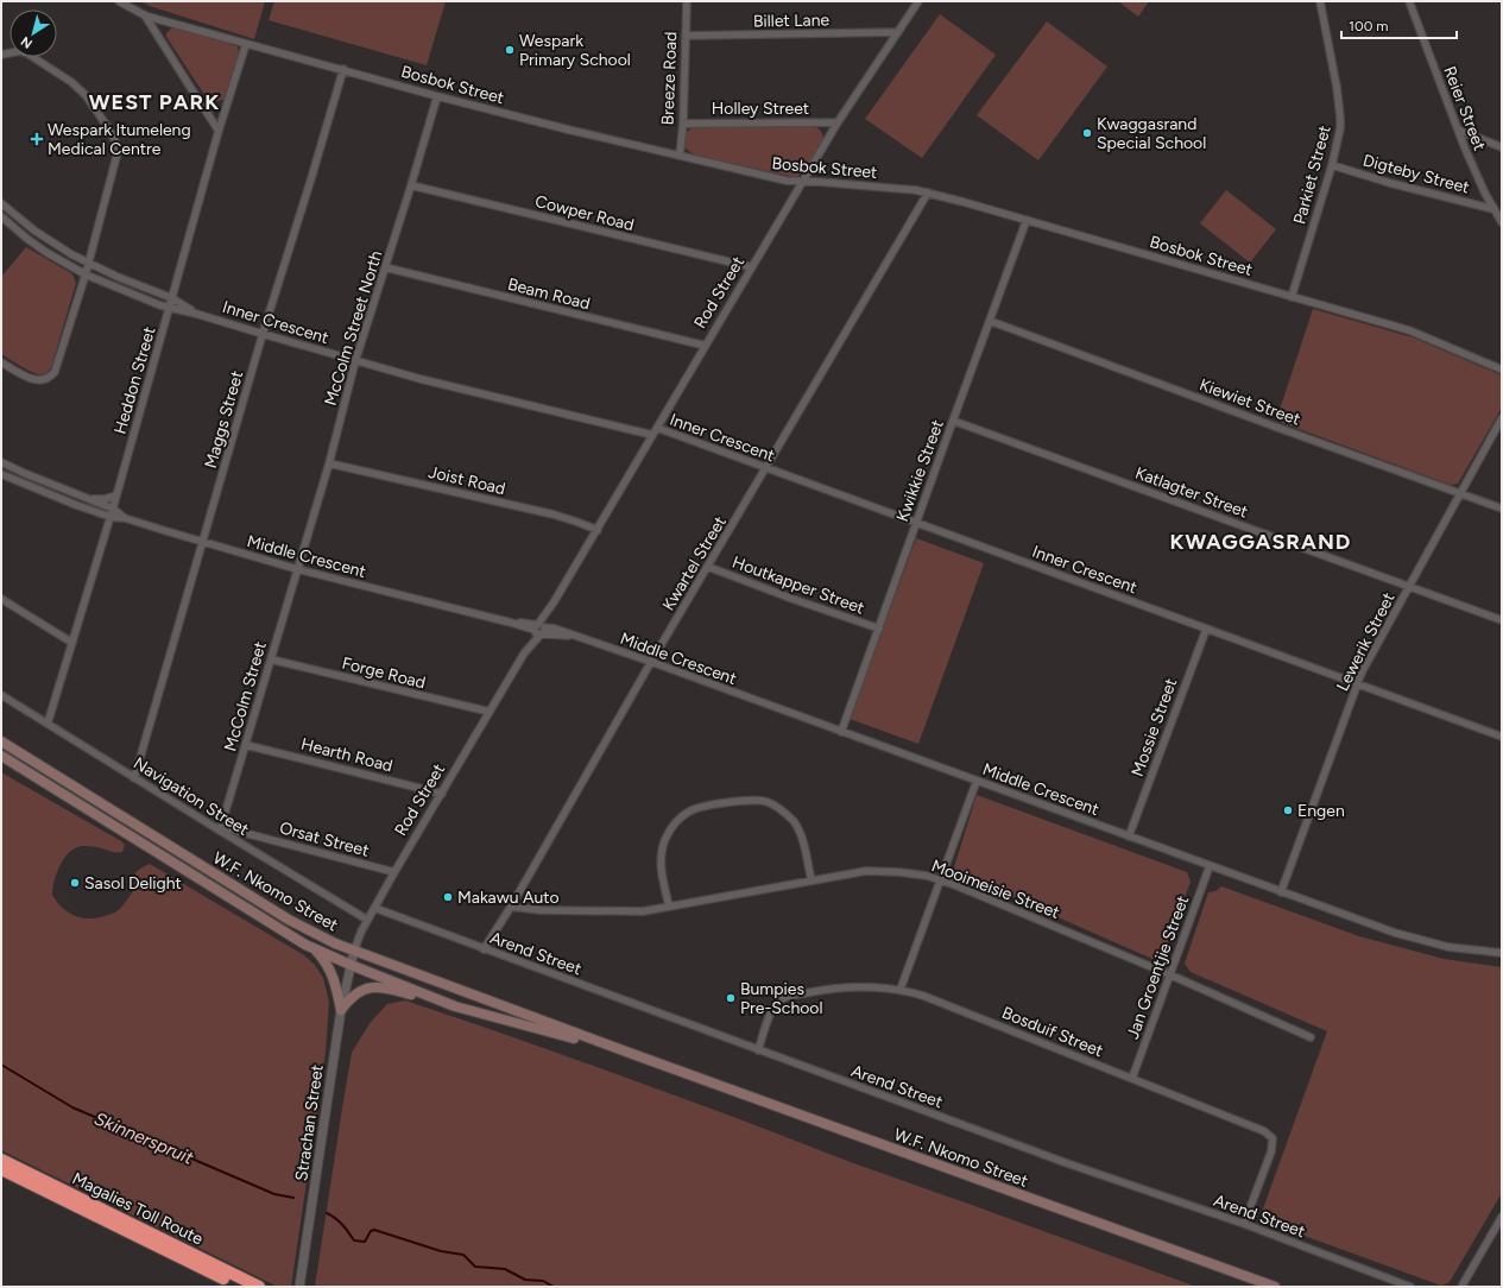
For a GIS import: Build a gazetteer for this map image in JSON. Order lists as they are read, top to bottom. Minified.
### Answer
{"streets":{"highway":["Magalies Toll Route"],"main road":["W.F. Nkomo Street"],"street":["Billet Lane","Breeze Road","Bosbok Street","Holley Street","Reier Street","Digteby Street","Parkiet Street","Cowper Road","Rod Street","Beam Road","Inner Crescent","McColm Street North","Heddon Street","Kiewiet Street","Maggs Street","Kwikkie Street","Joist Road","Katlagter Street","Middle Crescent","Kwartel Street","Houtkapper Street","Lewerik Street","Forge Road","McColm Street","Mossie Street","Hearth Road","Navigation Street","Orsat Street","Mooimeisie Street","Arend Street","Jan Groentjie Street","Bosduif Street","Strachan Street"]},"crossings":[["Billet Lane","Breeze Road"],["Billet Lane","Rod Street"],["Breeze Road","Bosbok Street"],["Breeze Road","Holley Street"],["Bosbok Street","Parkiet Street"],["Bosbok Street","Rod Street"],["Bosbok Street","McColm Street North"],["Bosbok Street","Heddon Street"],["Bosbok Street","Maggs Street"],["Bosbok Street","Kwikkie Street"],["Bosbok Street","Kwartel Street"],["Holley Street","Rod Street"],["Reier Street","Digteby Street"],["Digteby Street","Parkiet Street"],["Cowper Road","Rod Street"],["Cowper Road","McColm Street North"],["Rod Street","Beam Road"],["Rod Street","Inner Crescent"],["Rod Street","Joist Road"],["Rod Street","Middle Crescent"],["Rod Street","Forge Road"],["Rod Street","Hearth Road"],["Rod Street","Navigation Street"],["Rod Street","Orsat Street"],["Rod Street","W.F. Nkomo Street"],["Rod Street","Arend Street"],["Rod Street","Strachan Street"],["Beam Road","McColm Street North"],["Inner Crescent","McColm Street North"],["Inner Crescent","Heddon Street"],["Inner Crescent","Maggs Street"],["Inner Crescent","Kwikkie Street"],["Inner Crescent","Kwartel Street"],["Inner Crescent","Lewerik Street"],["Inner Crescent","Mossie Street"],["McColm Street North","Joist Road"],["McColm Street North","Middle Crescent"],["McColm Street North","McColm Street"],["Heddon Street","Middle Crescent"],["Heddon Street","Navigation Street"],["Kiewiet Street","Kwikkie Street"],["Kiewiet Street","Lewerik Street"],["Maggs Street","Middle Crescent"],["Maggs Street","Navigation Street"],["Kwikkie Street","Katlagter Street"],["Kwikkie Street","Middle Crescent"],["Kwikkie Street","Houtkapper Street"],["Katlagter Street","Lewerik Street"],["Middle Crescent","Kwartel Street"],["Middle Crescent","Lewerik Street"],["Middle Crescent","McColm Street"],["Middle Crescent","Mossie Street"],["Middle Crescent","Jan Groentjie Street"],["Kwartel Street","Houtkapper Street"],["Kwartel Street","Mooimeisie Street"],["Kwartel Street","Arend Street"],["Forge Road","McColm Street"],["McColm Street","Hearth Road"],["McColm Street","Navigation Street"],["McColm Street","Orsat Street"],["Navigation Street","Orsat Street"],["Mooimeisie Street","Jan Groentjie Street"],["W.F. Nkomo Street","Strachan Street"],["Arend Street","Bosduif Street"],["Jan Groentjie Street","Bosduif Street"]],"districts":["WEST PARK","KWAGGASRAND"],"water":["Skinnerspruit"],"places":{"other":["Wespark Primary School","Kwaggasrand Special School","Engen","Sasol Delight","Makawu Auto","Bumpies Pre-School"],"health":["Wespark Itumeleng Medical Centre"]},"scale_bar":"100 m","north":"bottom left"}
